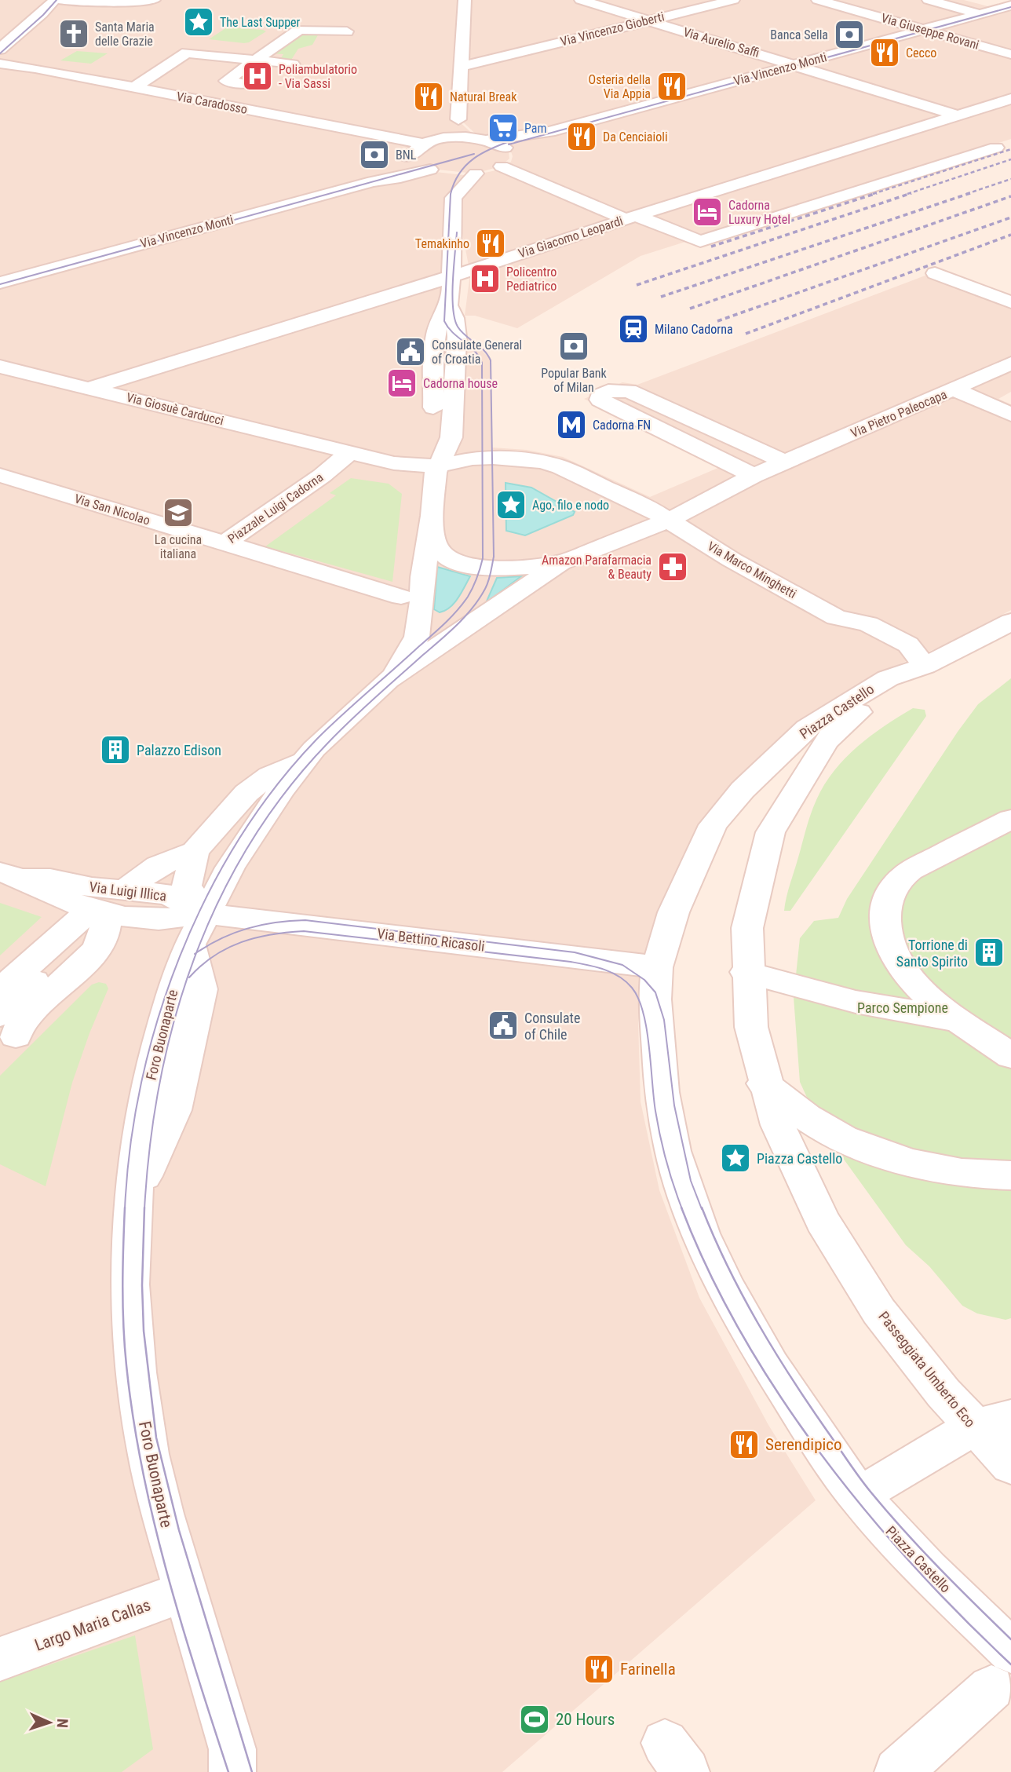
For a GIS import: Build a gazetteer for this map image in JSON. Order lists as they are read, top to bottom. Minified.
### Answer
{"streets":{"street":["Via Vincenzo Gioberti","Via Giuseppe Rovani","Via Aurelio Saffi","Via Vincenzo Monti","Via Caradosso","Via Giacomo Leopardi","Via Giosuè Carducci","Via Pietro Paleocapa","Piazzale Luigi Cadorna","Via San Nicolao","Via Marco Minghetti","Piazza Castello","Via Luigi Illica","Via Bettino Ricasoli","Foro Buonaparte","Passeggiata Umberto Eco","Largo Maria Callas"]},"crossings":[["Via Vincenzo Gioberti","Via Aurelio Saffi"],["Via Giuseppe Rovani","Via Vincenzo Monti"],["Via Aurelio Saffi","Via Vincenzo Monti"],["Via Aurelio Saffi","Via Giacomo Leopardi"],["Via Vincenzo Monti","Via Caradosso"],["Via Giacomo Leopardi","Via Giosuè Carducci"],["Via Giosuè Carducci","Piazzale Luigi Cadorna"],["Piazzale Luigi Cadorna","Via San Nicolao"],["Via Marco Minghetti","Piazza Castello"],["Via Marco Minghetti","Passeggiata Umberto Eco"],["Piazza Castello","Via Bettino Ricasoli"],["Piazza Castello","Passeggiata Umberto Eco"],["Via Luigi Illica","Via Bettino Ricasoli"],["Via Luigi Illica","Foro Buonaparte"],["Via Bettino Ricasoli","Foro Buonaparte"],["Foro Buonaparte","Largo Maria Callas"]],"parks":["Parco Sempione"],"places":{"place":["The Last Supper","Ago, filo e nodo","Piazza Castello"],"church":["Santa Maria delle Grazie"],"bank":["Banca Sella","BNL","Popular Bank of Milan"],"restaurant":["Cecco","Osteria della Via Appia","Natural Break","Da Cenciaioli","Temakinho","Serendipico","Farinella"],"hospital":["Poliambulatorio - Via Sassi","Policentro Pediatrico"],"supermarket":["Pam"],"hotel":["Cadorna Luxury Hotel","Cadorna house"],"station":["Milano Cadorna"],"public building":["Consulate General of Croatia","Consulate of Chile"],"metro station":["Cadorna FN"],"school or university":["La cucina italiana"],"pharmacy":["Amazon Parafarmacia & Beauty"],"building":["Palazzo Edison","Torrione di Santo Spirito"],"sports":["20 Hours"]},"north":"right"}
